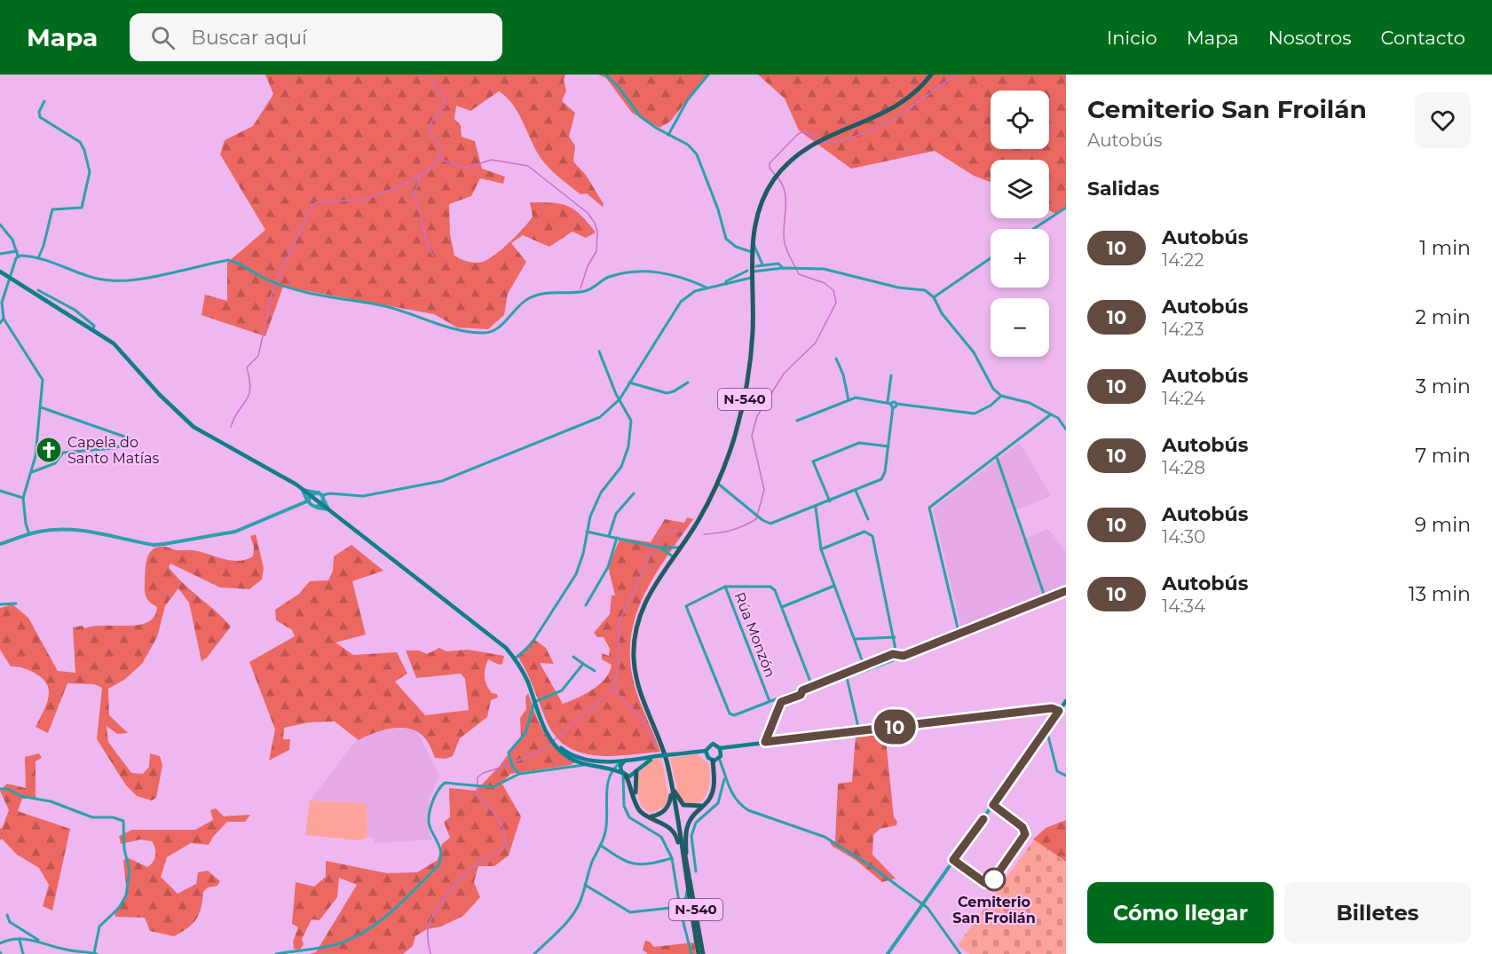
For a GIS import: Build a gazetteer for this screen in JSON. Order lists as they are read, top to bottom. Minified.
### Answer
{"streets":{"highway":["N-540"],"street":["Rúa Monzón"]},"places":{"church":["Capela do Santo Matías"],"other":["Cemiterio San Froilán"]},"lines":["bus line 10"],"page":{"header":"Mapa","search":"Buscar aquí","nav":["Inicio","Mapa","Nosotros","Contacto"],"on_map":"10","heading":[["Cemiterio San Froilán","Autobús"],"Salidas"],"map_buttons":["+","−"],"list":[{"mark":"10","name":"Autobús","note":"14:22","value":"1 min"},{"mark":"10","name":"Autobús","note":"14:23","value":"2 min"},{"mark":"10","name":"Autobús","note":"14:24","value":"3 min"},{"mark":"10","name":"Autobús","note":"14:28","value":"7 min"},{"mark":"10","name":"Autobús","note":"14:30","value":"9 min"},{"mark":"10","name":"Autobús","note":"14:34","value":"13 min"}],"buttons":["Cómo llegar","Billetes"]}}
